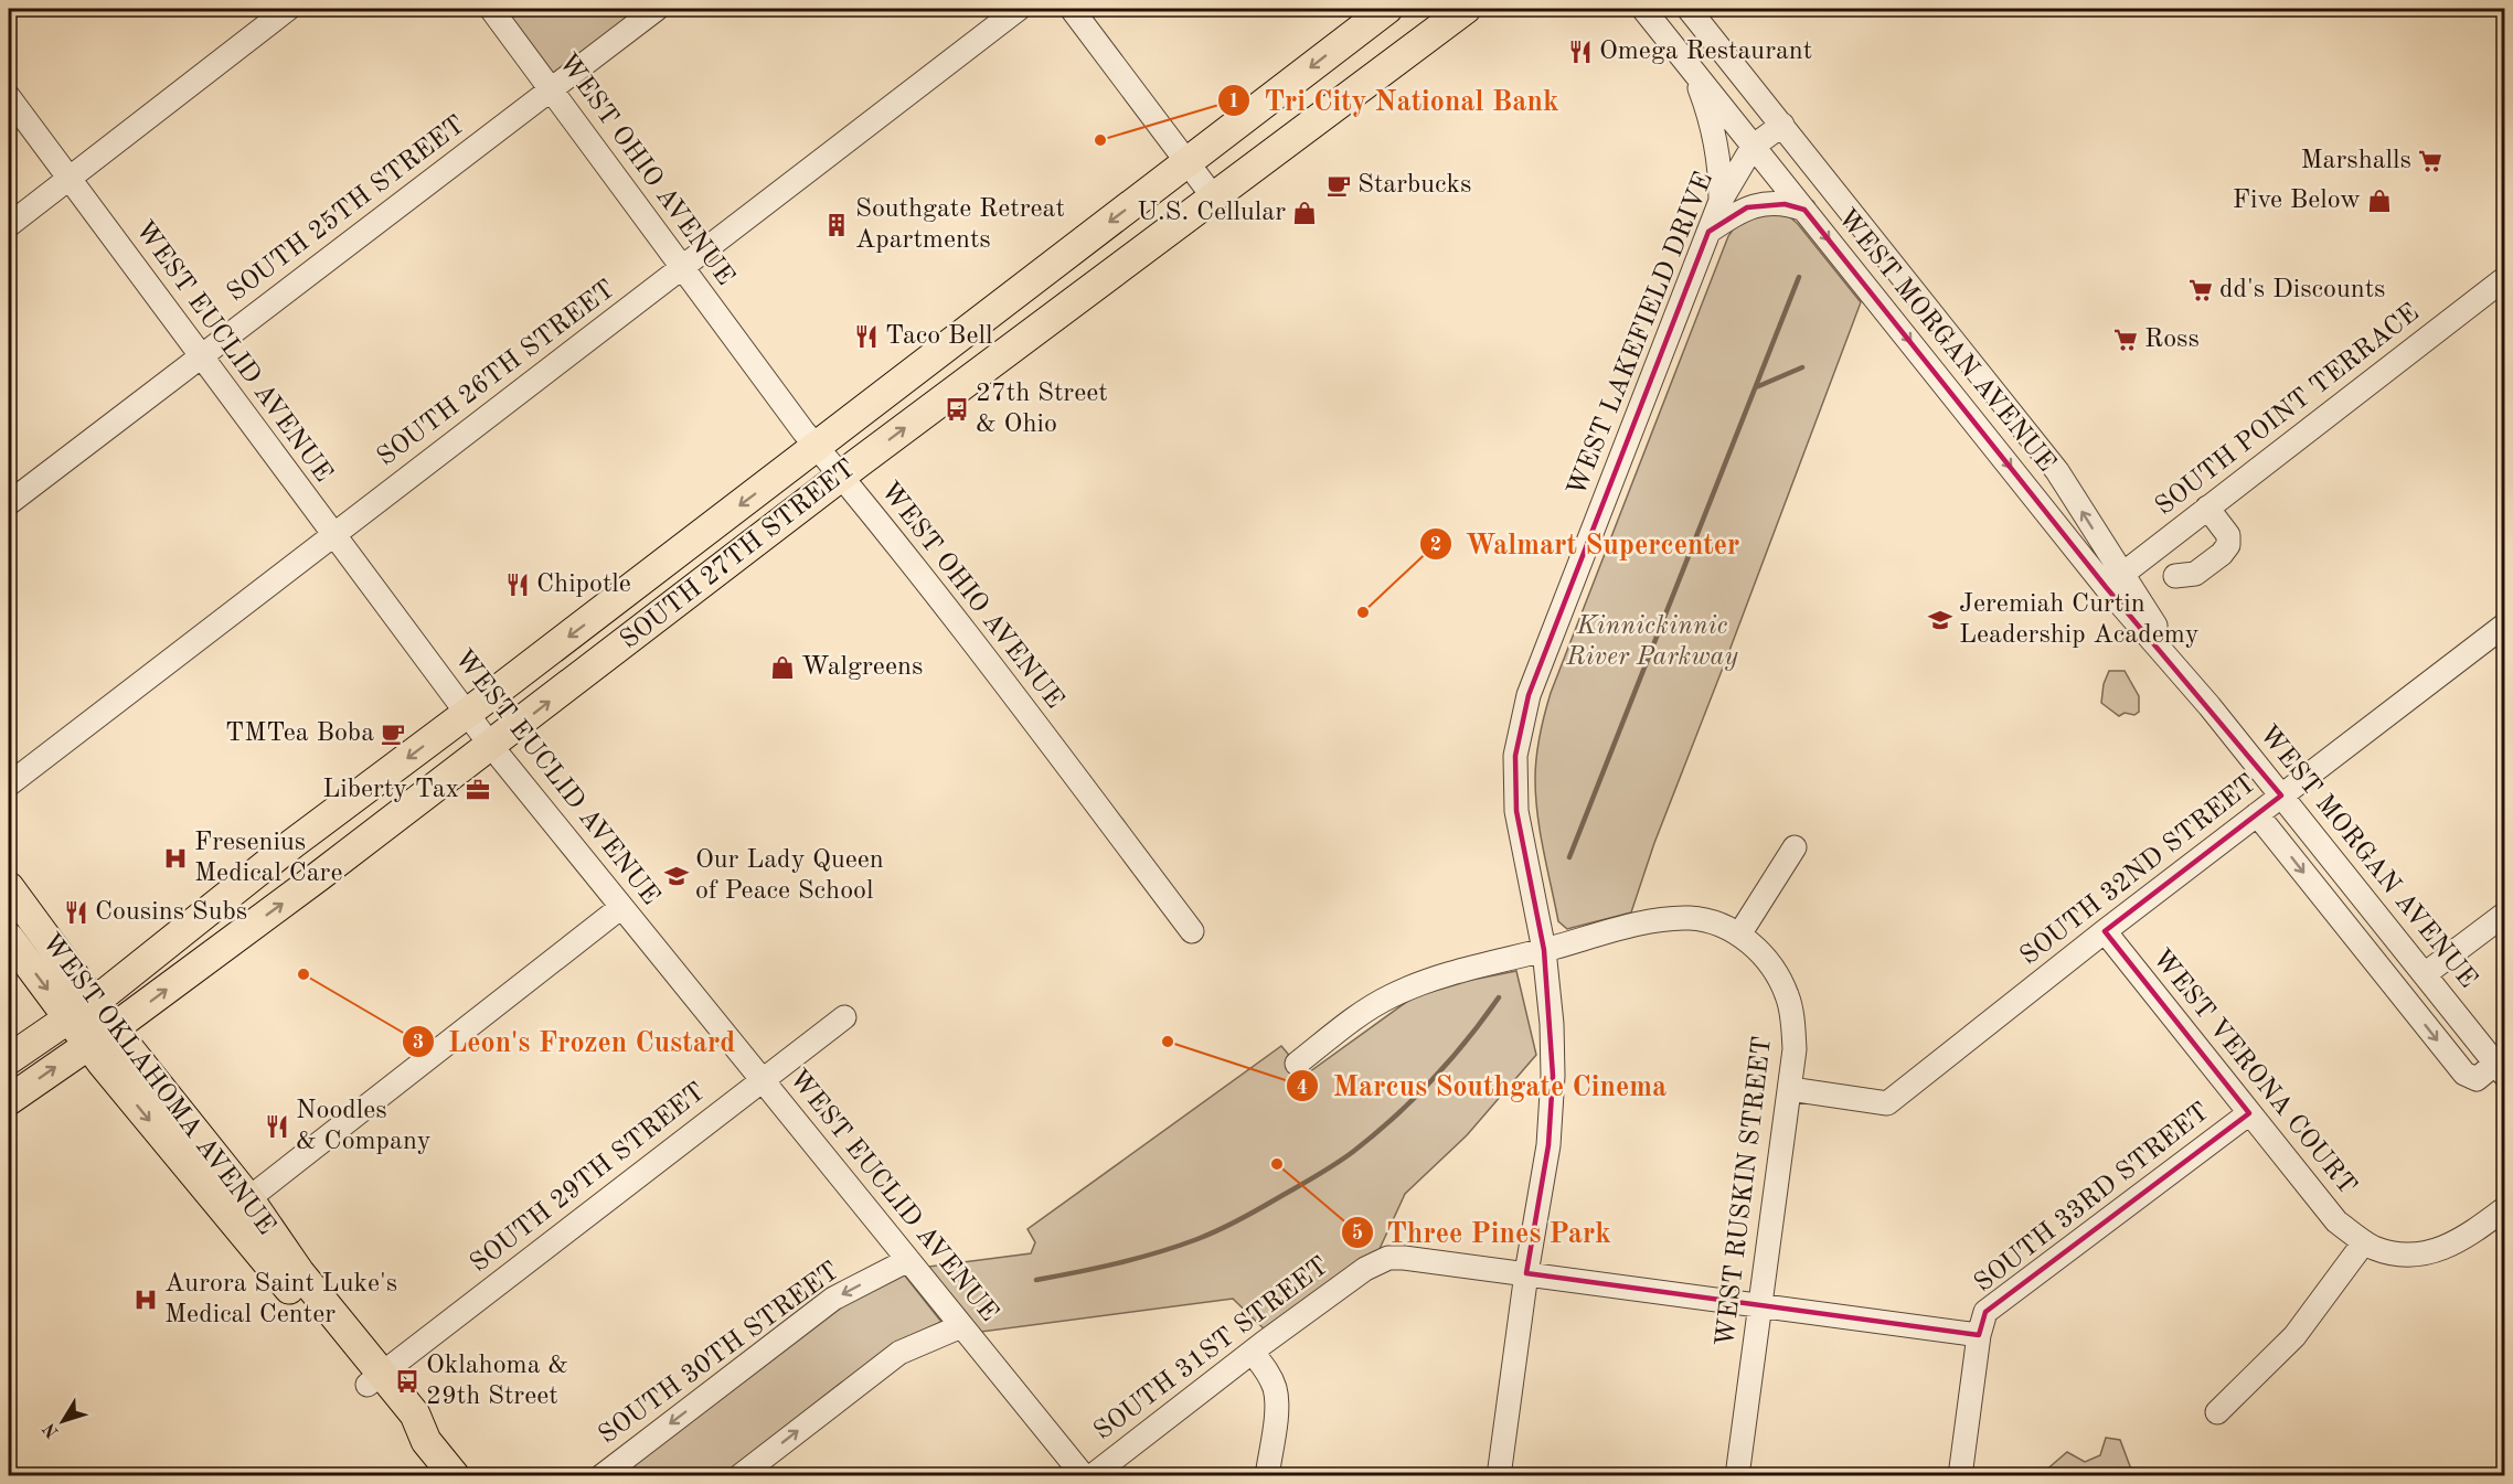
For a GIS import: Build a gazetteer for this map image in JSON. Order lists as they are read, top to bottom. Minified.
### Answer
{"streets":{"main road":["SOUTH 27TH STREET","WEST OKLAHOMA AVENUE"],"street":["WEST OHIO AVENUE","SOUTH 25TH STREET","WEST LAKEFIELD DRIVE","WEST MORGAN AVENUE","WEST EUCLID AVENUE","SOUTH 26TH STREET","SOUTH POINT TERRACE","SOUTH 32ND STREET","WEST VERONA COURT","SOUTH 29TH STREET","WEST RUSKIN STREET","SOUTH 33RD STREET","SOUTH 31ST STREET","SOUTH 30TH STREET"]},"crossings":[["WEST OHIO AVENUE","SOUTH 25TH STREET"],["WEST OHIO AVENUE","SOUTH 26TH STREET"],["WEST OHIO AVENUE","SOUTH 27TH STREET"],["SOUTH 25TH STREET","WEST EUCLID AVENUE"],["WEST LAKEFIELD DRIVE","WEST MORGAN AVENUE"],["WEST LAKEFIELD DRIVE","WEST RUSKIN STREET"],["WEST LAKEFIELD DRIVE","SOUTH 31ST STREET"],["WEST MORGAN AVENUE","SOUTH POINT TERRACE"],["WEST MORGAN AVENUE","SOUTH 32ND STREET"],["WEST EUCLID AVENUE","SOUTH 26TH STREET"],["WEST EUCLID AVENUE","SOUTH 27TH STREET"],["WEST EUCLID AVENUE","SOUTH 29TH STREET"],["WEST EUCLID AVENUE","SOUTH 30TH STREET"],["SOUTH 27TH STREET","WEST OKLAHOMA AVENUE"],["SOUTH 32ND STREET","WEST VERONA COURT"],["SOUTH 32ND STREET","WEST RUSKIN STREET"],["WEST VERONA COURT","SOUTH 33RD STREET"],["WEST OKLAHOMA AVENUE","SOUTH 29TH STREET"],["WEST RUSKIN STREET","SOUTH 31ST STREET"],["SOUTH 33RD STREET","SOUTH 31ST STREET"]],"parks":["Kinnickinnic River Parkway"],"places":{"restaurant":["Omega Restaurant","Taco Bell","Chipotle","Cousins Subs","Noodles & Company"],"other":["Tri City National Bank","Walmart Supercenter","Leon's Frozen Custard","Marcus Southgate Cinema","Three Pines Park"],"supermarket":["Marshalls","dd's Discounts","Ross"],"cafe":["Starbucks","TMTea Boba"],"shop":["Five Below","U.S. Cellular","Walgreens"],"building":["Southgate Retreat Apartments"],"bus stop":["27th Street & Ohio","Oklahoma & 29th Street"],"school or university":["Jeremiah Curtin Leadership Academy","Our Lady Queen of Peace School"],"office":["Liberty Tax"],"hospital":["Fresenius Medical Care","Aurora Saint Luke's Medical Center"]},"north":"bottom left"}
